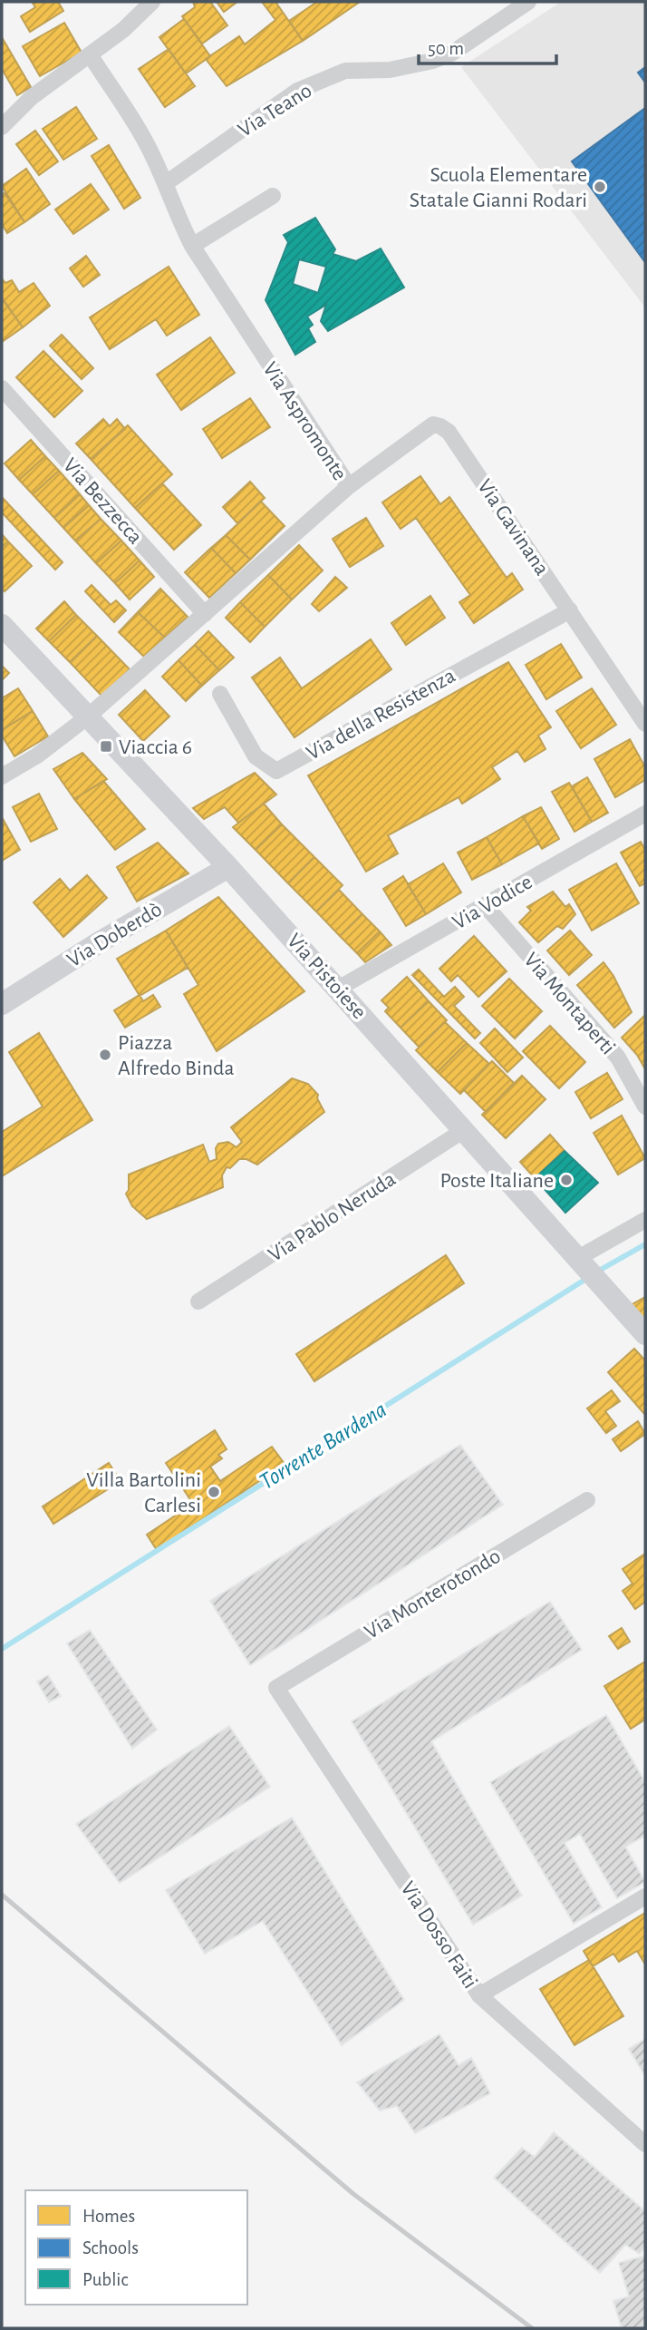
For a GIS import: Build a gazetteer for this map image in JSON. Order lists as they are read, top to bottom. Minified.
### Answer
{"streets":{"main road":["Via Doberdò","Via Pistoiese"],"street":["Via Teano","Via Aspromonte","Via Bezzecca","Via Gavinana","Via della Resistenza","Via Vodice","Via Montaperti","Via Pablo Neruda","Via Monterotondo","Via Dosso Faiti"]},"crossings":[["Via Teano","Via Aspromonte"],["Via Aspromonte","Via Bezzecca"],["Via Aspromonte","Via Gavinana"],["Via Aspromonte","Via Pistoiese"],["Via Gavinana","Via della Resistenza"],["Via Vodice","Via Pistoiese"],["Via Vodice","Via Montaperti"],["Via Doberdò","Via Pistoiese"],["Via Pistoiese","Via Pablo Neruda"],["Via Monterotondo","Via Dosso Faiti"]],"water":["Torrente Bardena"],"places":{"other":["Scuola Elementare Statale Gianni Rodari","Piazza Alfredo Binda","Poste Italiane","Villa Bartolini Carlesi"],"transit":["Viaccia 6"]},"legend":["Homes","Schools","Public"],"scale_bar":"50 m"}
